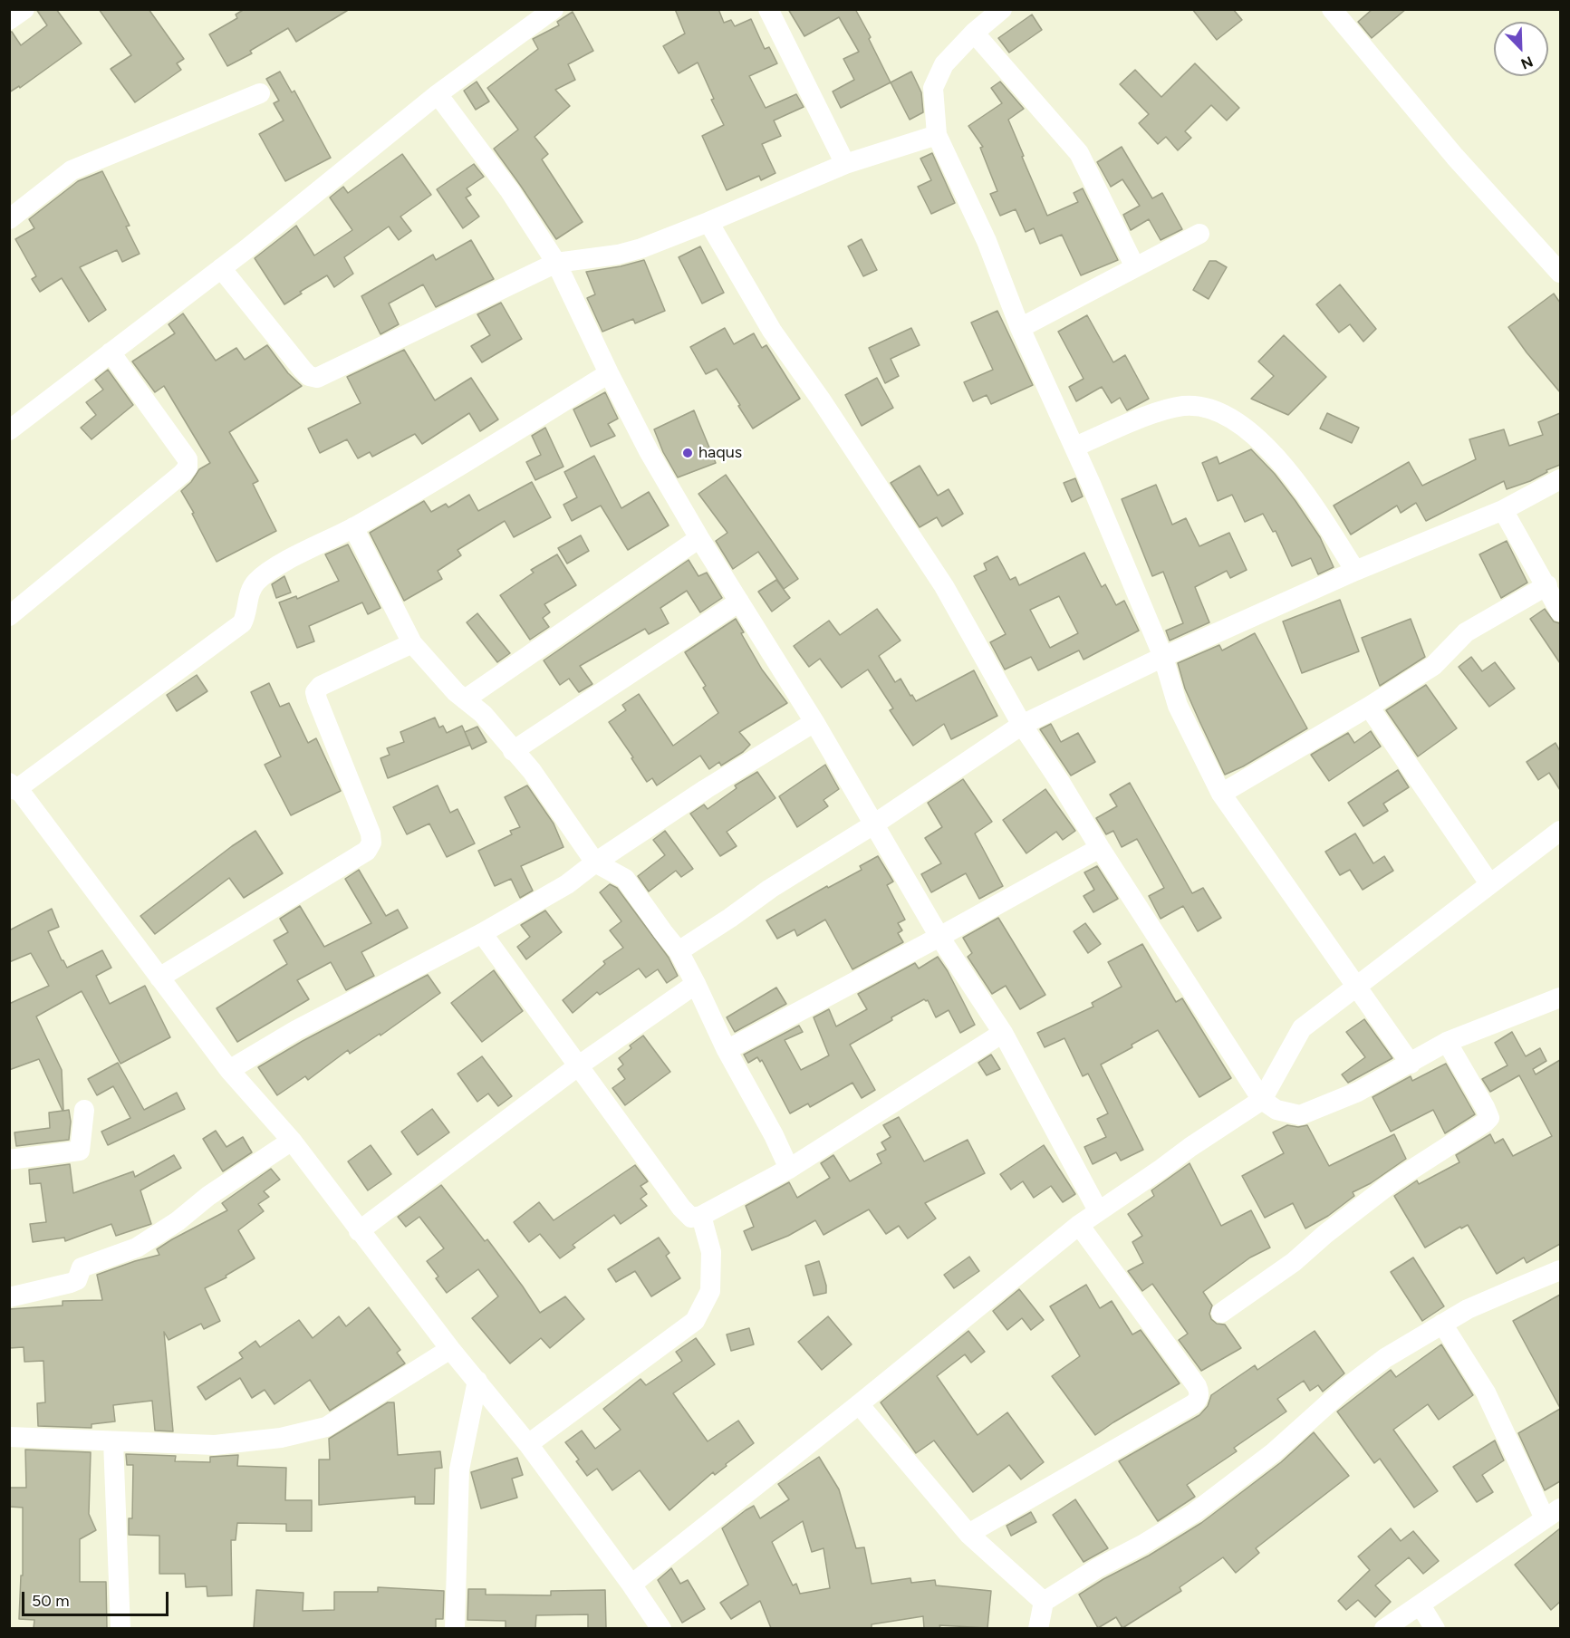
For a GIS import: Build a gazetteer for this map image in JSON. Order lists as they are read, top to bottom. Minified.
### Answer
{"places":["haqus"],"scale_bar":"50 m","north":"bottom right"}
